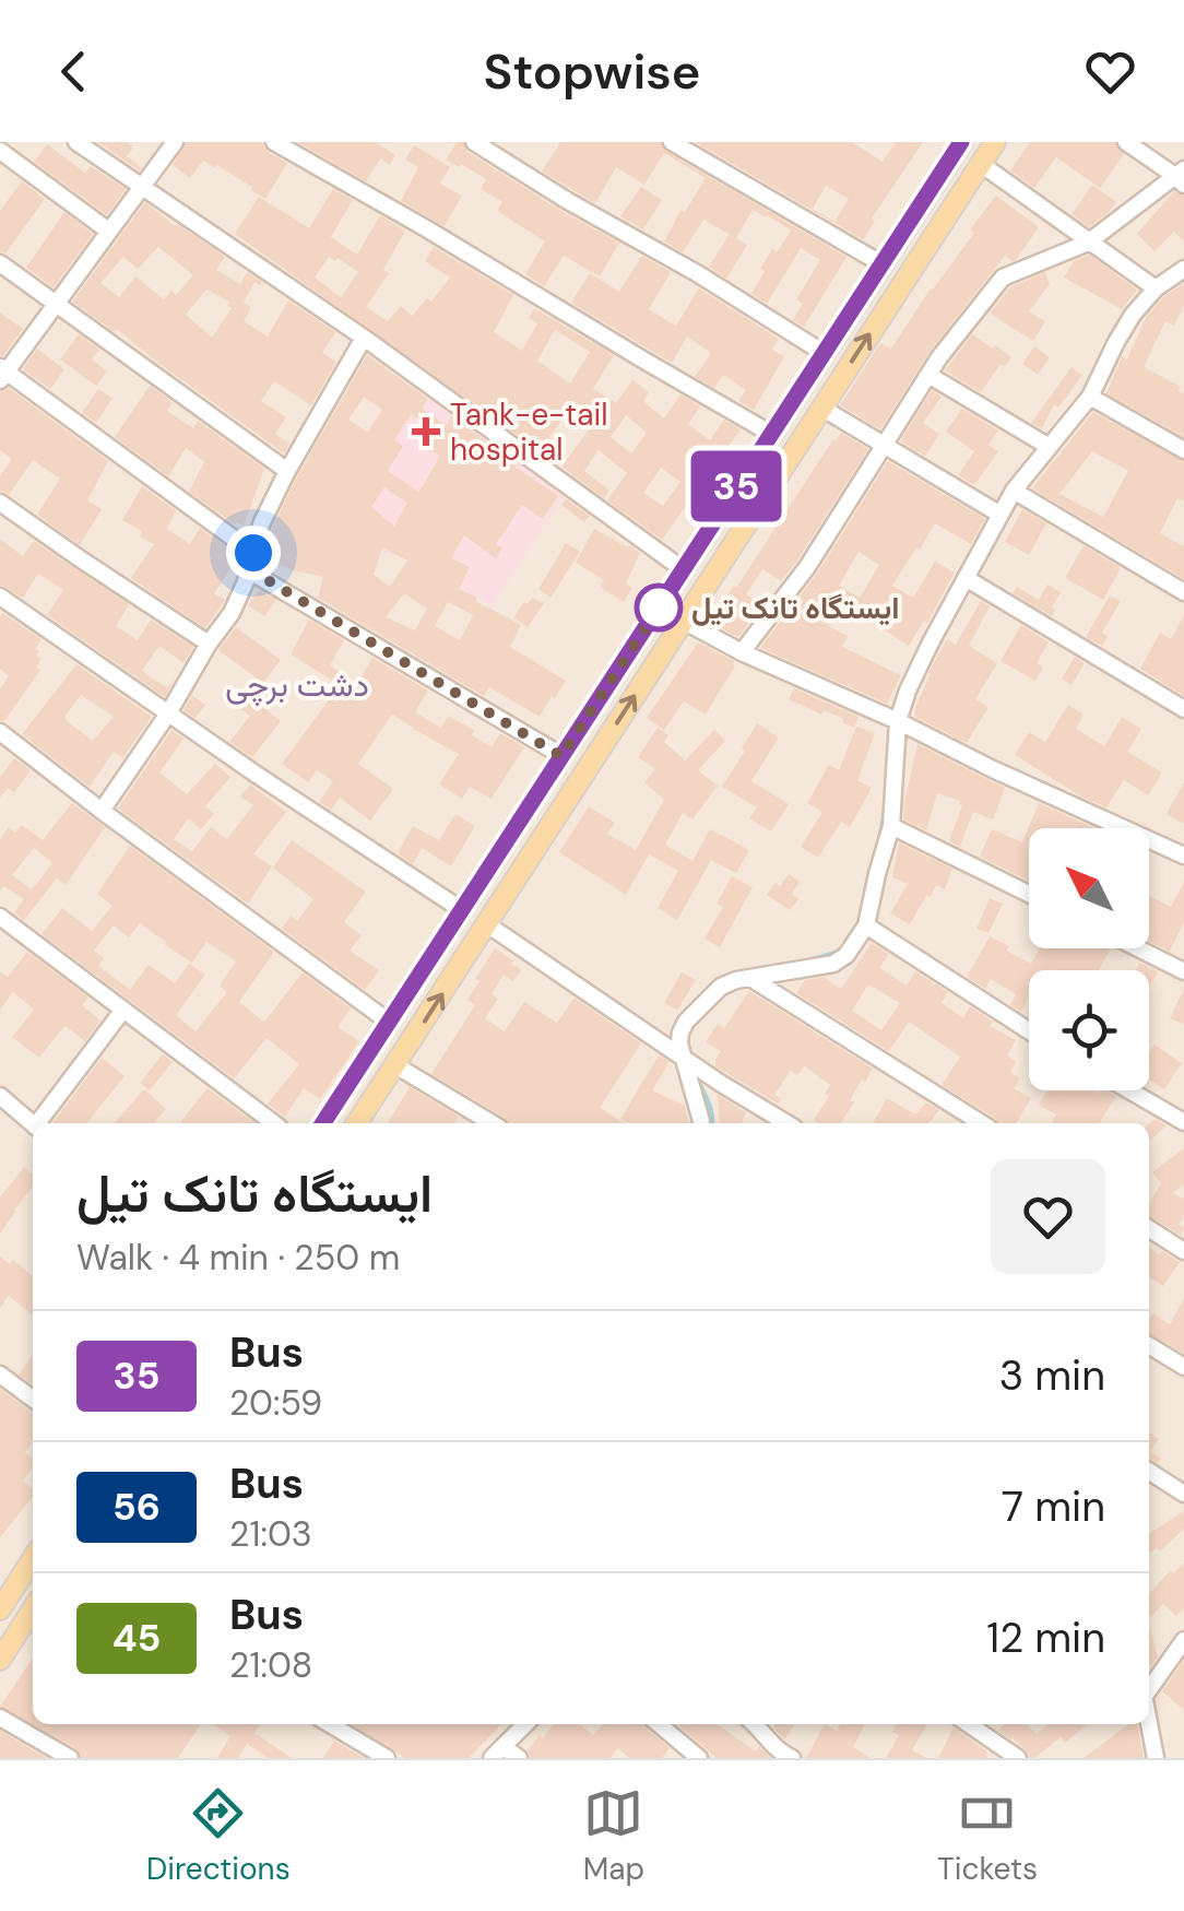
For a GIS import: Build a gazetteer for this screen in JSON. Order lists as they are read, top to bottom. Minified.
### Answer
{"districts":["دشت برچی"],"places":{"health":["Tank-e-tail hospital"],"other":["ایستگاه تانک تیل"]},"lines":["bus line 35"],"north":"top left","page":{"header":"Stopwise","on_map":"35","heading":["ایستگاه تانک تیل","Walk · 4 min · 250 m"],"list":[{"mark":"35","name":"Bus","note":"20:59","value":"3 min"},{"mark":"56","name":"Bus","note":"21:03","value":"7 min"},{"mark":"45","name":"Bus","note":"21:08","value":"12 min"}],"tabs":["Directions","Map","Tickets"]}}
